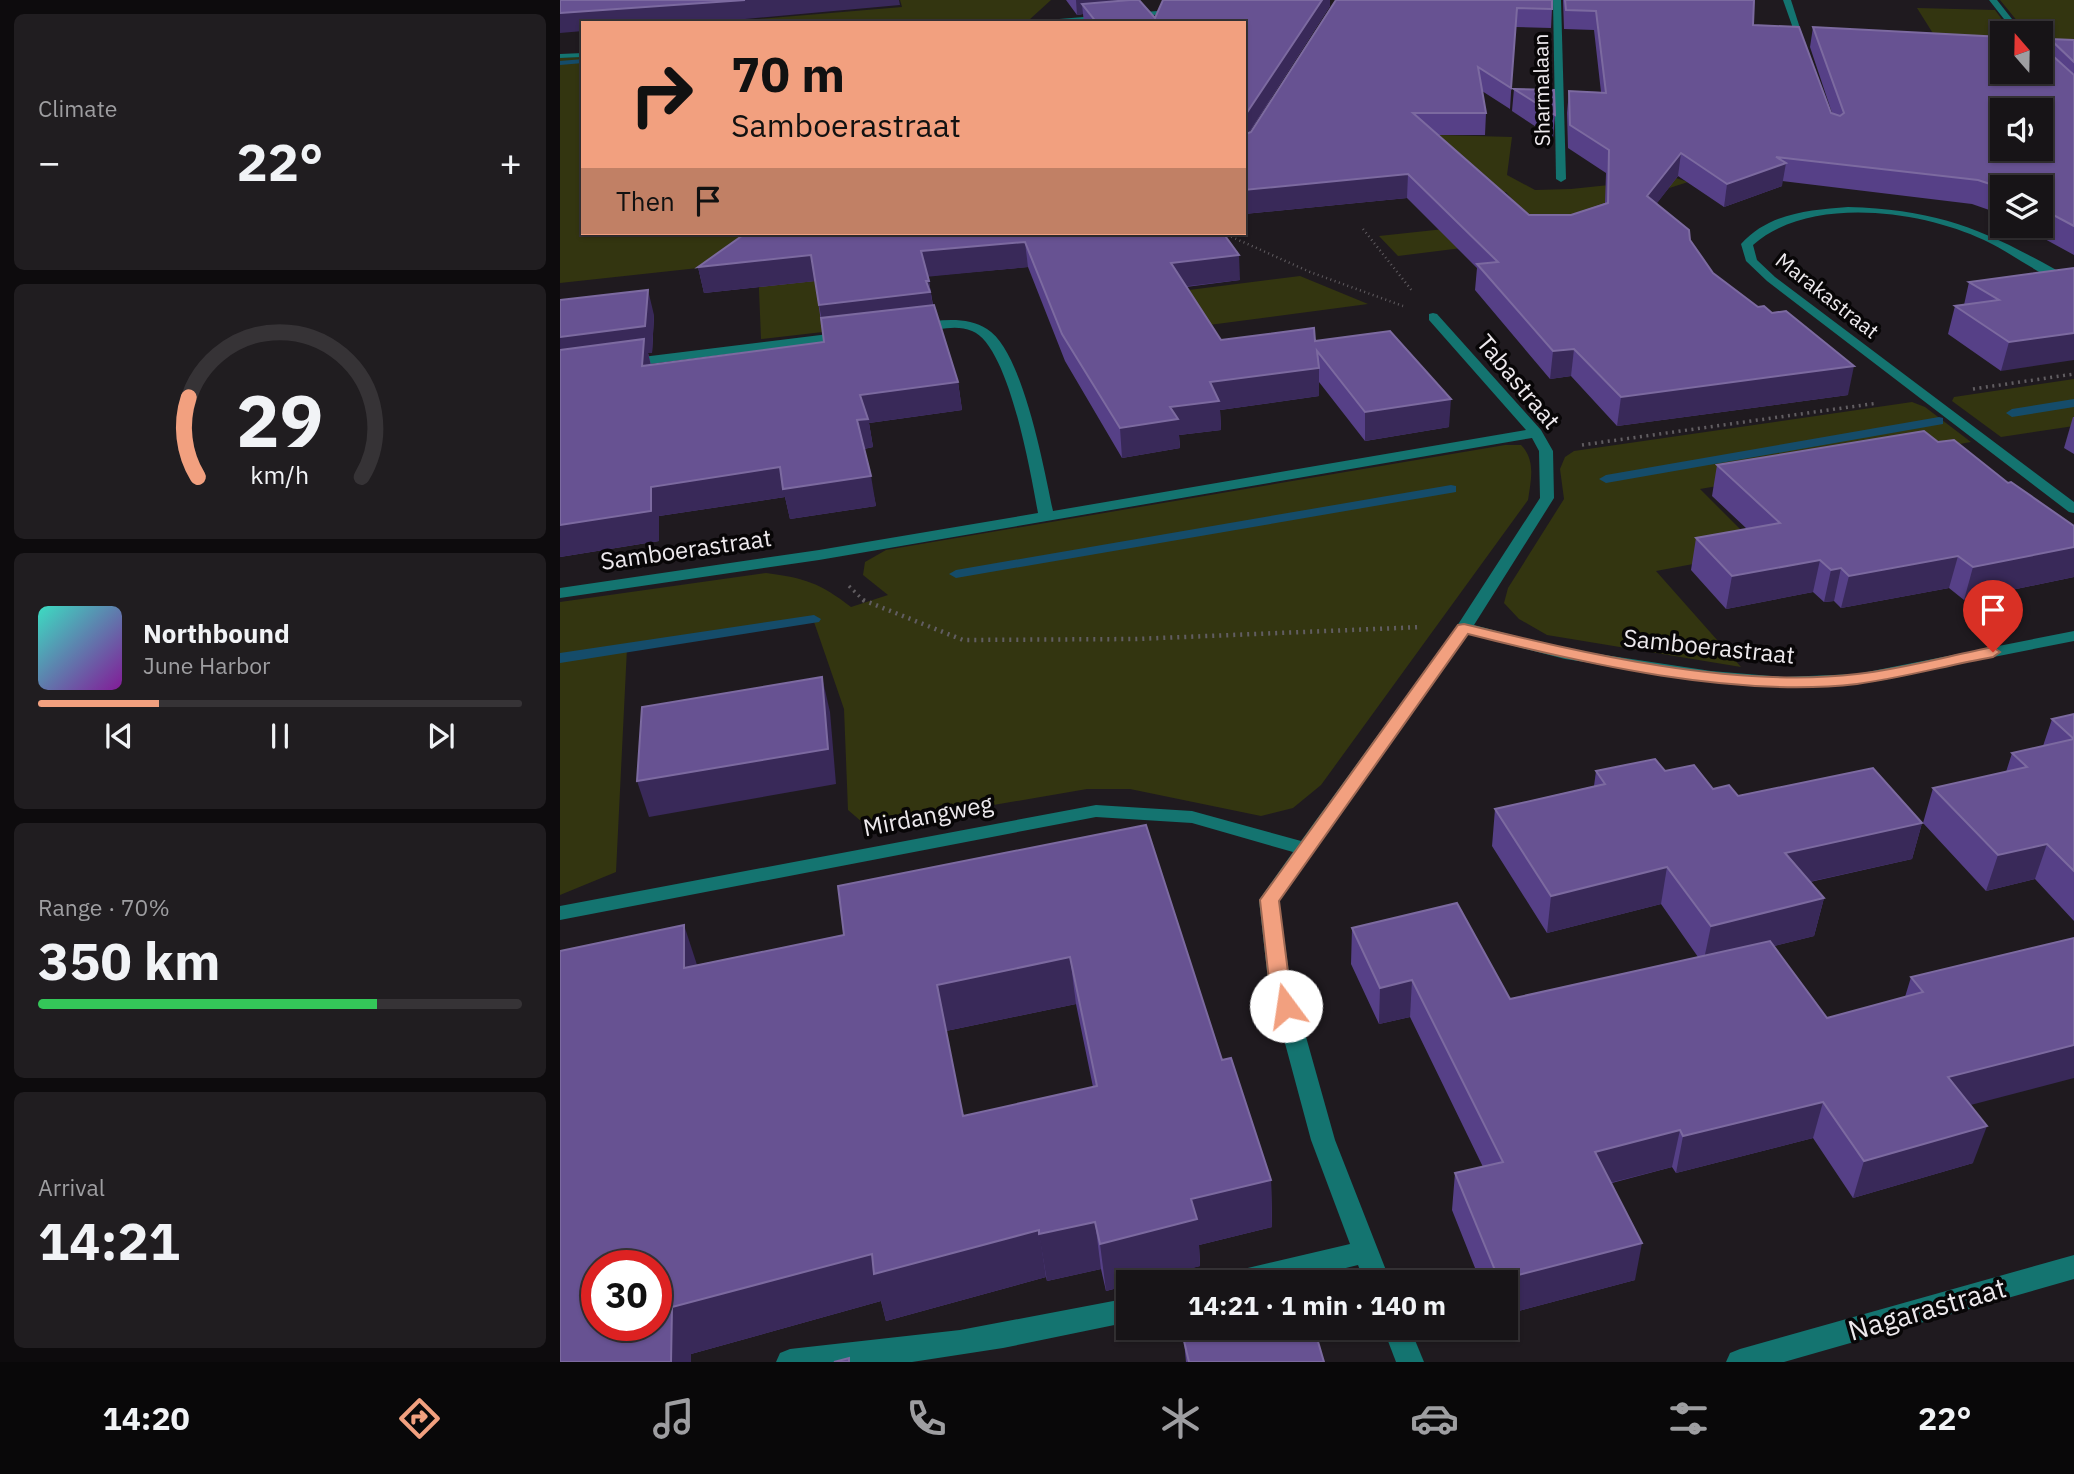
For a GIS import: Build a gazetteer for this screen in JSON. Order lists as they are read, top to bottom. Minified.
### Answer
{"streets":{"street":["Sharmalaan","Marakastraat","Tabastraat","Samboerastraat","Mirdangweg","Nagarastraat"]},"crossings":[["Tabastraat","Samboerastraat"],["Tabastraat","Mirdangweg"]],"north":"top","page":{"tile":["Climate",["Range · 70%","350 km"],["Arrival","14:21"]],"turn":["70 m","Samboerastraat"],"heat":["−","22°","+"],"then":"Then","song":["Northbound","June Harbor"],"limit":"30","trip":"14:21 · 1 min · 140 m","tabs":["14:20","22°"],"gauge":["29","km/h"]}}
